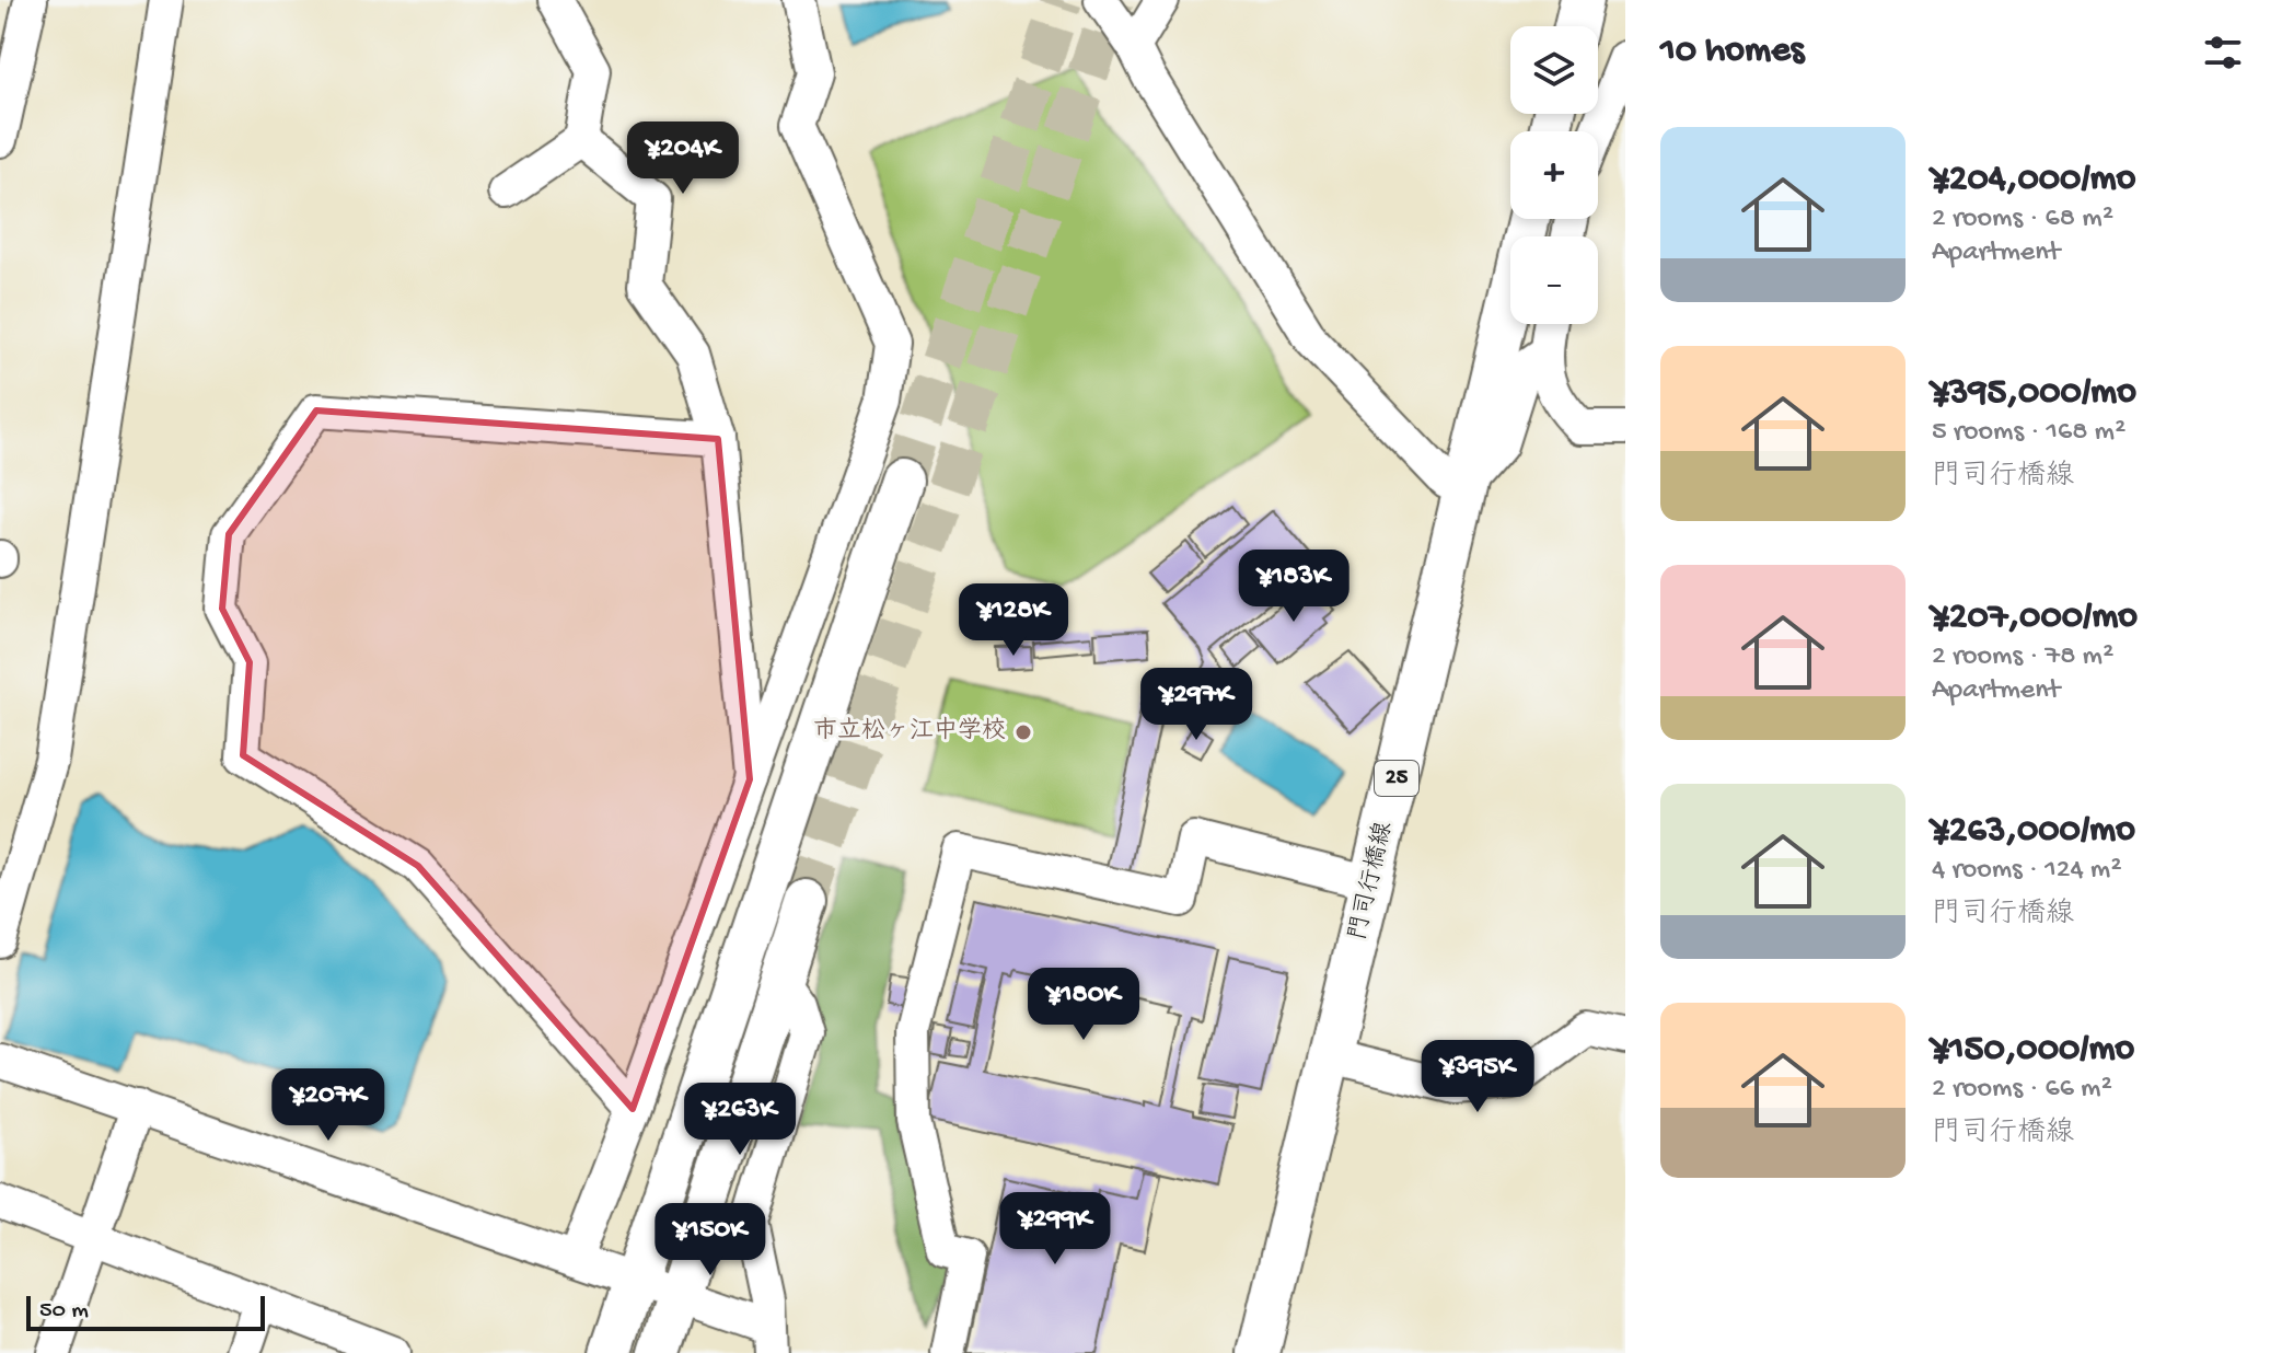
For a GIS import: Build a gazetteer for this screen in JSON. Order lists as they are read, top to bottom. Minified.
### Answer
{"streets":{"main road":["25","門司行橋線"]},"places":["市立松ヶ江中学校"],"scale_bar":"50 m","page":{"heading":"10 homes","map_buttons":["+","−"],"list":[{"name":"¥204,000/mo","note":"2 rooms · 68 m² · Apartment"},{"name":"¥395,000/mo","note":"5 rooms · 168 m² · 門司行橋線"},{"name":"¥207,000/mo","note":"2 rooms · 78 m² · Apartment"},{"name":"¥263,000/mo","note":"4 rooms · 124 m² · 門司行橋線"},{"name":"¥150,000/mo","note":"2 rooms · 66 m² · 門司行橋線"}],"price":["¥204K","¥183K","¥128K","¥297K","¥180K","¥395K","¥207K","¥263K","¥299K","¥150K"],"scale":"50 m"}}
